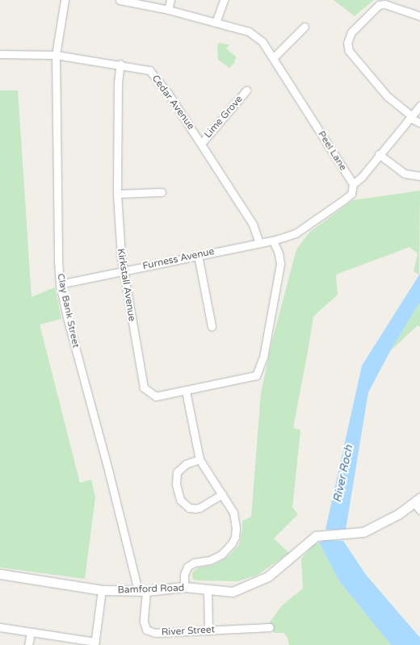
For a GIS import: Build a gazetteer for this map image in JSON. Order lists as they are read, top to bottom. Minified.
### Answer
{"streets":{"street":["Cedar Avenue","Lime Grove","Peel Lane","Furness Avenue","Kirkstall Avenue","Clay Bank Street","Bamford Road","River Street"]},"crossings":[["Cedar Avenue","Lime Grove"],["Cedar Avenue","Furness Avenue"],["Cedar Avenue","Kirkstall Avenue"],["Cedar Avenue","Clay Bank Street"],["Furness Avenue","Kirkstall Avenue"],["Furness Avenue","Clay Bank Street"],["Clay Bank Street","Bamford Road"],["Clay Bank Street","River Street"],["Bamford Road","River Street"]],"water":["River Roch"]}
